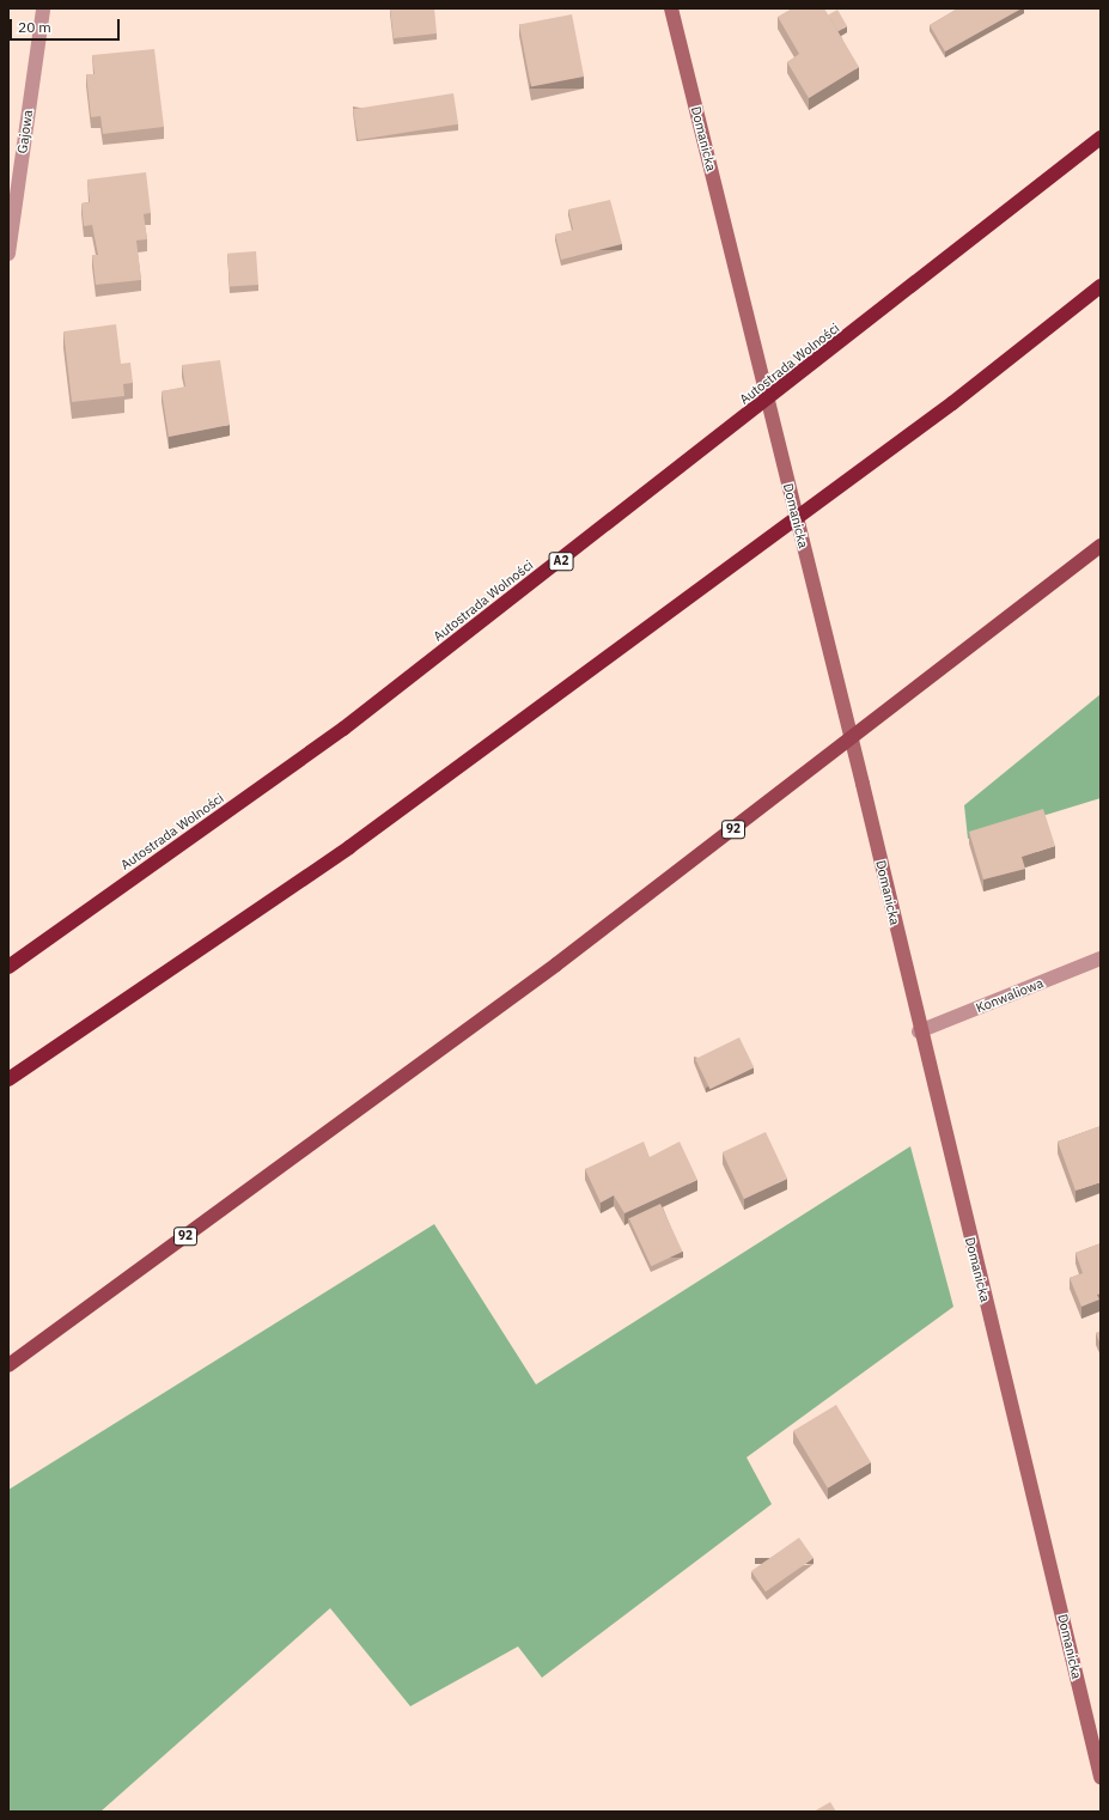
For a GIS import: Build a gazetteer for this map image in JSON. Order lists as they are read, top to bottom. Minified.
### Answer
{"streets":{"highway":["Autostrada Wolności","A2"],"main road":["92"],"street":["Gajowa","Domanicka","Konwaliowa"]},"crossings":[["Domanicka","Konwaliowa"]],"scale_bar":"20 m"}
